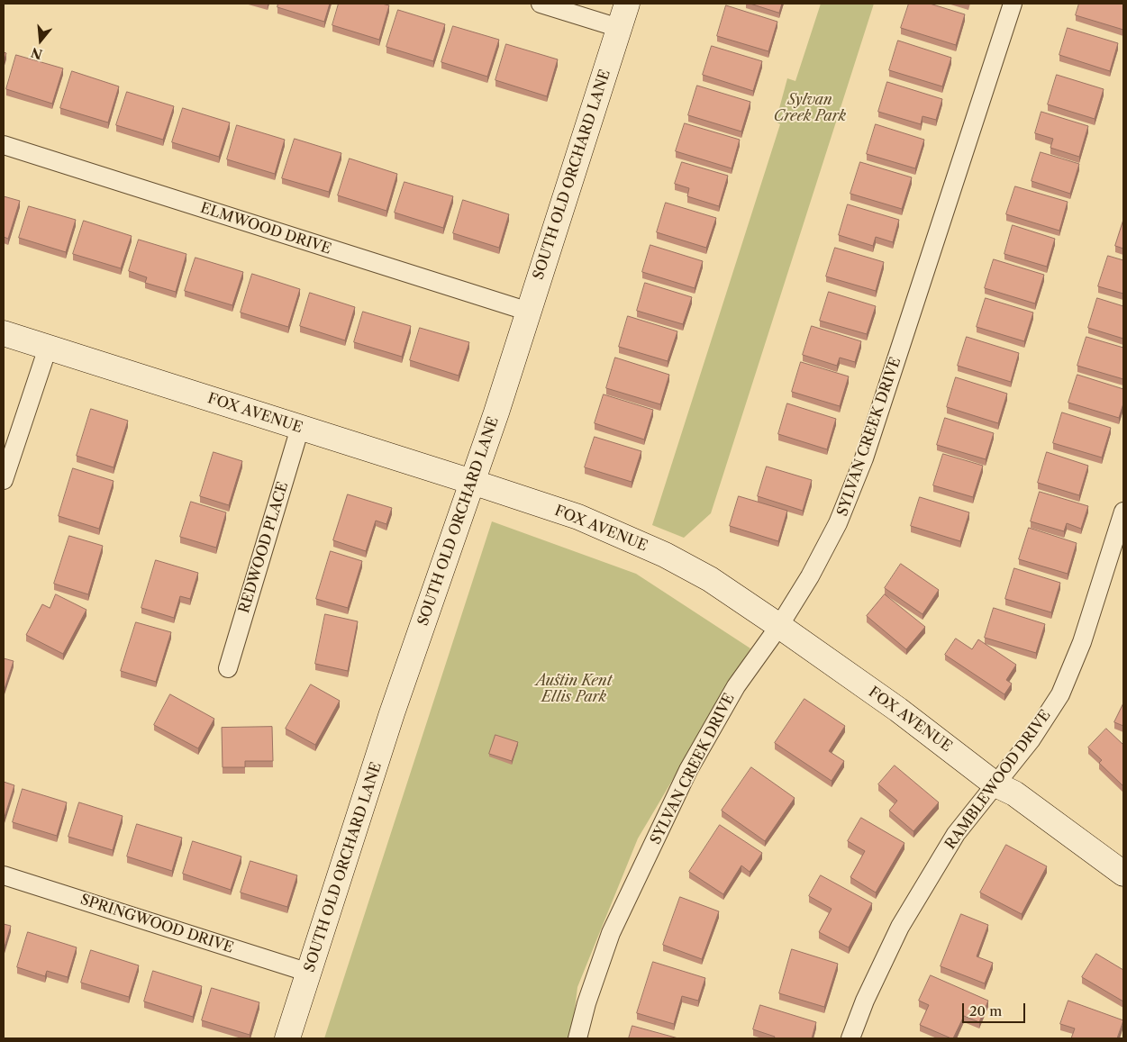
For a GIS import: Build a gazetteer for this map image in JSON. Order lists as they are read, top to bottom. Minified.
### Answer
{"streets":{"main road":["SOUTH OLD ORCHARD LANE","FOX AVENUE"],"street":["ELMWOOD DRIVE","SYLVAN CREEK DRIVE","REDWOOD PLACE","RAMBLEWOOD DRIVE","SPRINGWOOD DRIVE"]},"crossings":[["SOUTH OLD ORCHARD LANE","ELMWOOD DRIVE"],["SOUTH OLD ORCHARD LANE","FOX AVENUE"],["SOUTH OLD ORCHARD LANE","SPRINGWOOD DRIVE"],["FOX AVENUE","SYLVAN CREEK DRIVE"],["FOX AVENUE","REDWOOD PLACE"],["FOX AVENUE","RAMBLEWOOD DRIVE"]],"parks":["Sylvan Creek Park","Austin Kent Ellis Park"],"scale_bar":"20 m","north":"bottom"}
